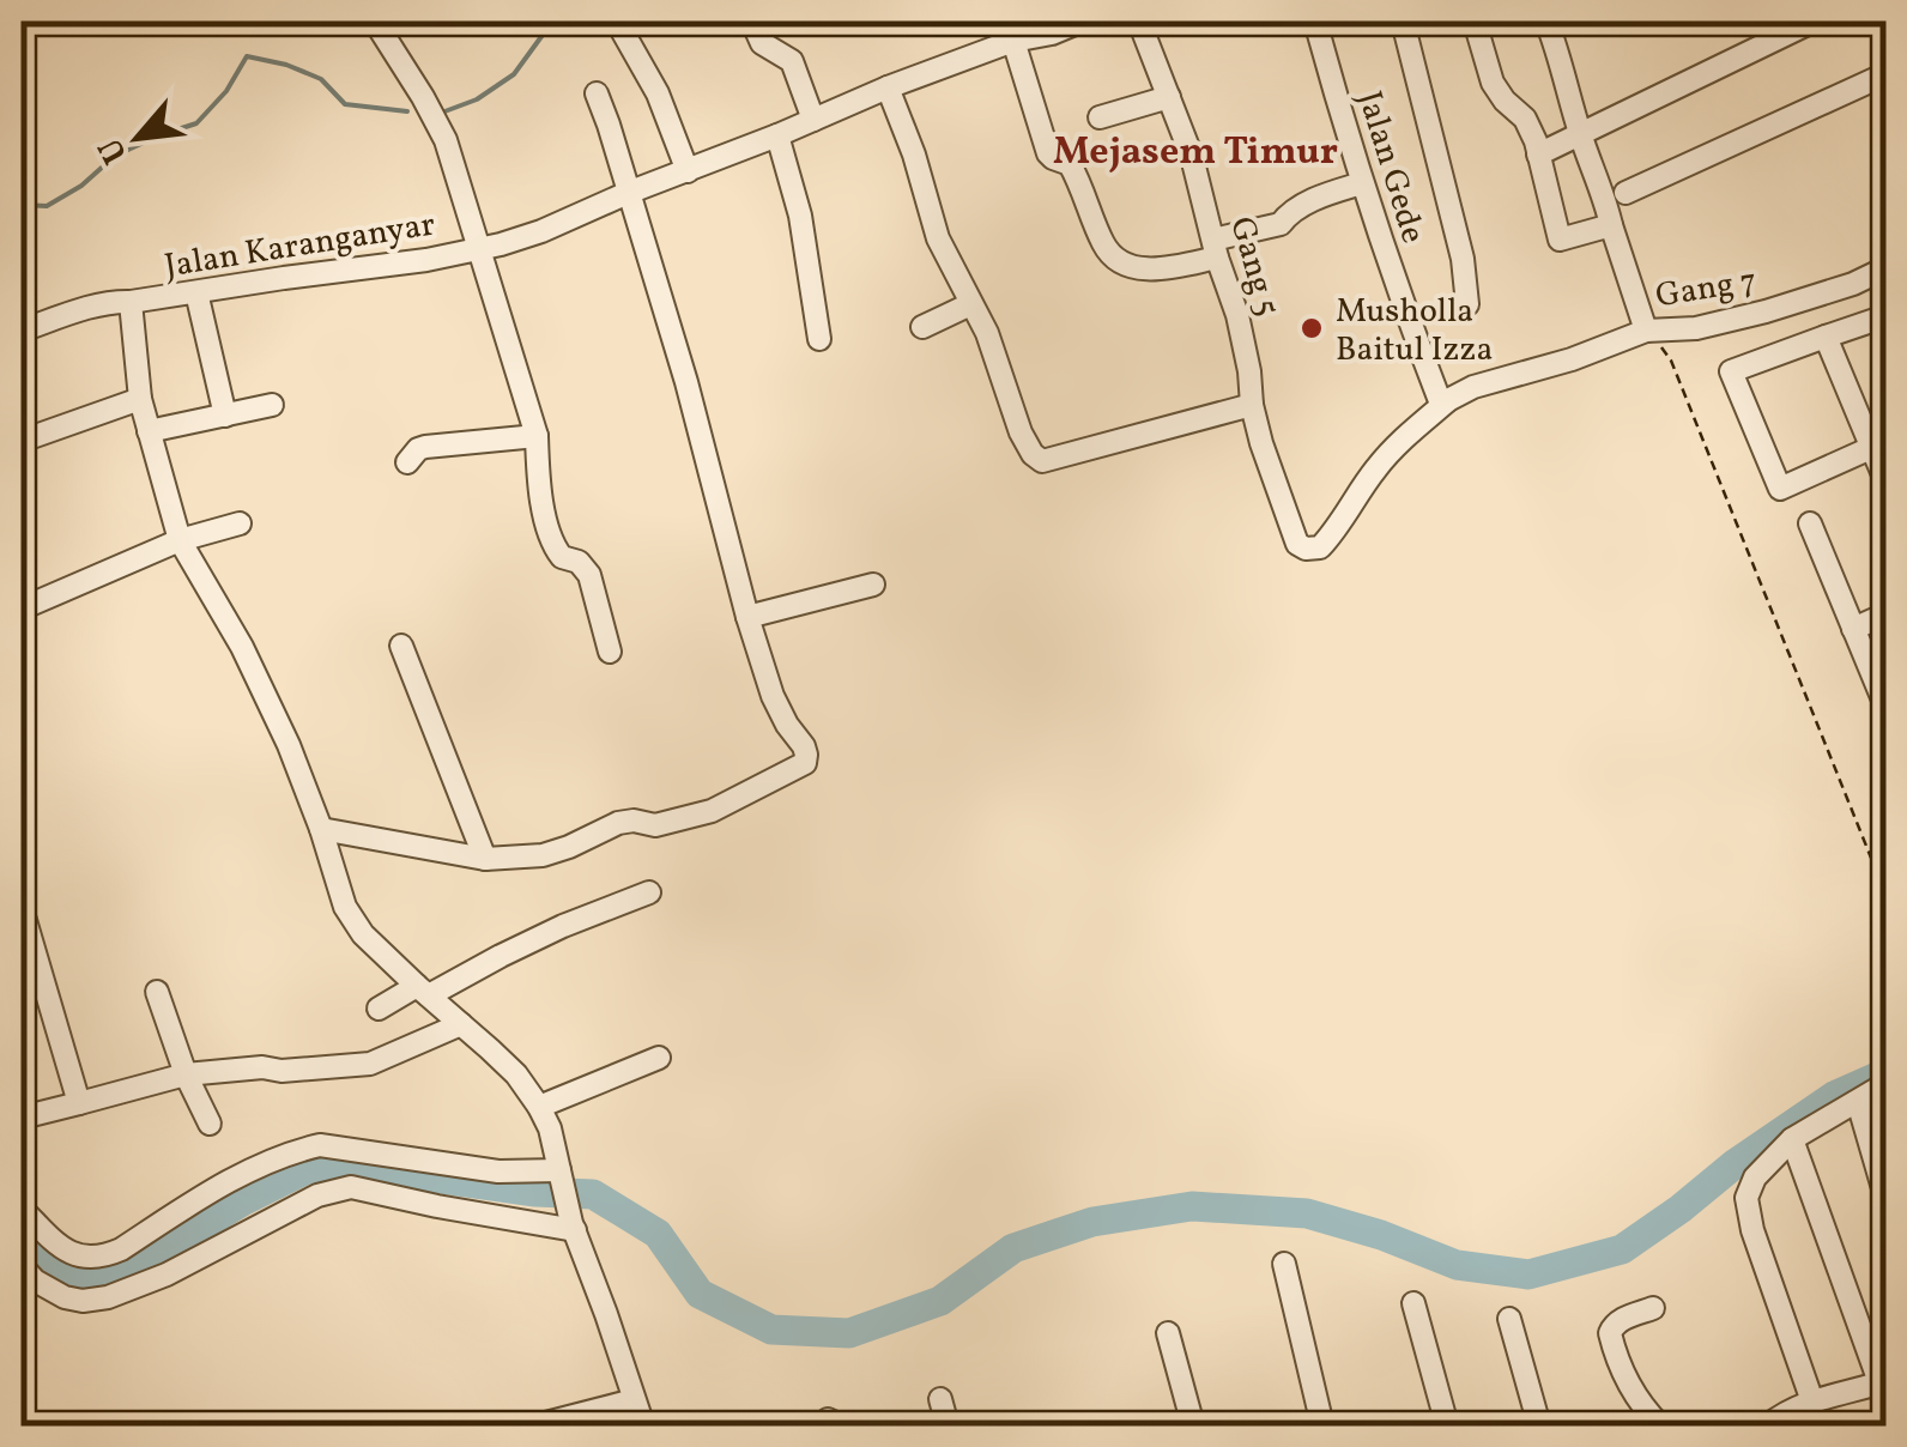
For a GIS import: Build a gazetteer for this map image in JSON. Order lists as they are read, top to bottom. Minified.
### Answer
{"streets":{"street":["Jalan Gede","Jalan Karanganyar","Gang 5","Gang 7"]},"crossings":[["Jalan Gede","Gang 5"]],"districts":["Mejasem Timur"],"places":["Musholla Baitul Izza"],"north":"bottom left"}
